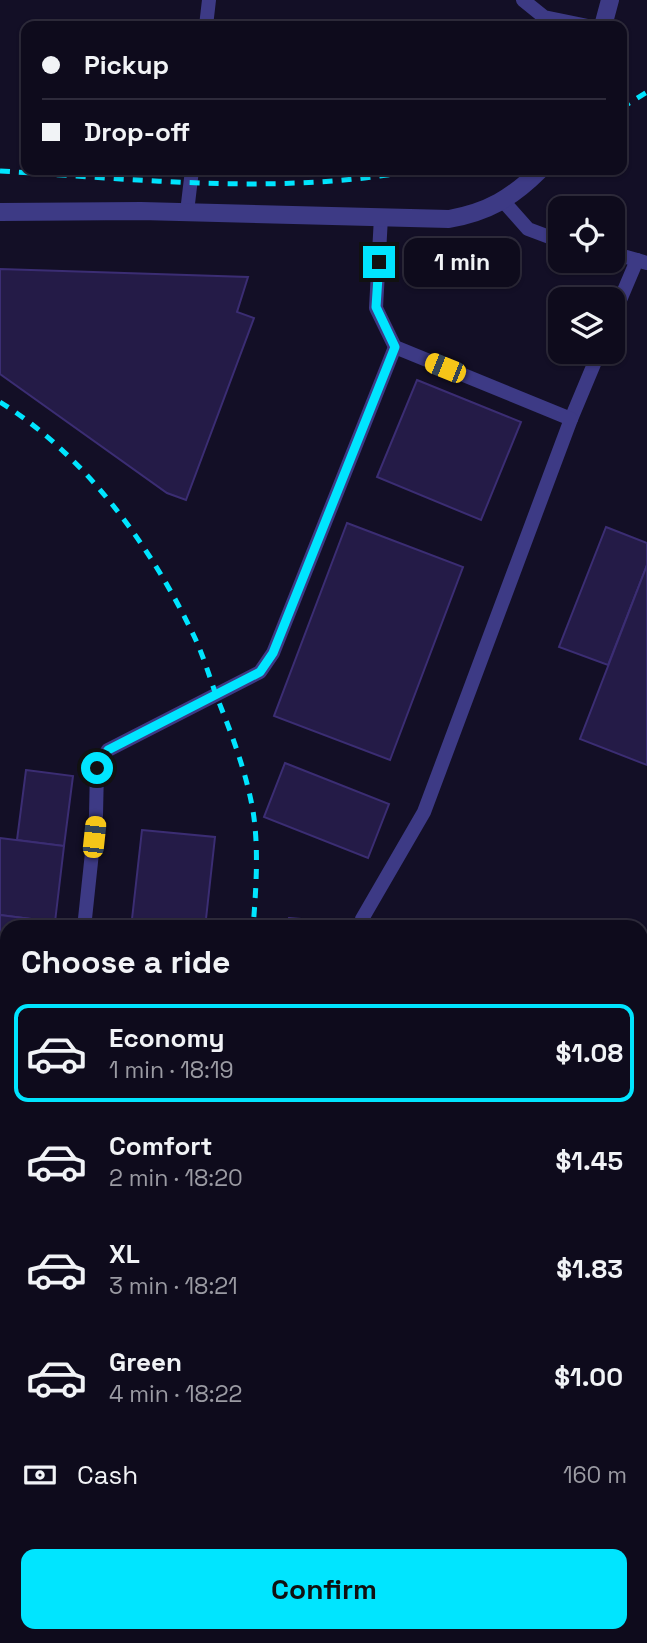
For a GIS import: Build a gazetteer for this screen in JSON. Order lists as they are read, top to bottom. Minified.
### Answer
{"page":{"banner":["Pickup","Drop-off"],"bubble":"1 min","heading":"Choose a ride","list":[{"name":"Economy","note":"1 min · 18:19","value":"$1.08"},{"name":"Comfort","note":"2 min · 18:20","value":"$1.45"},{"name":"XL","note":"3 min · 18:21","value":"$1.83"},{"name":"Green","note":"4 min · 18:22","value":"$1.00"}],"pay":["Cash","160 m"],"buttons":"Confirm"}}
